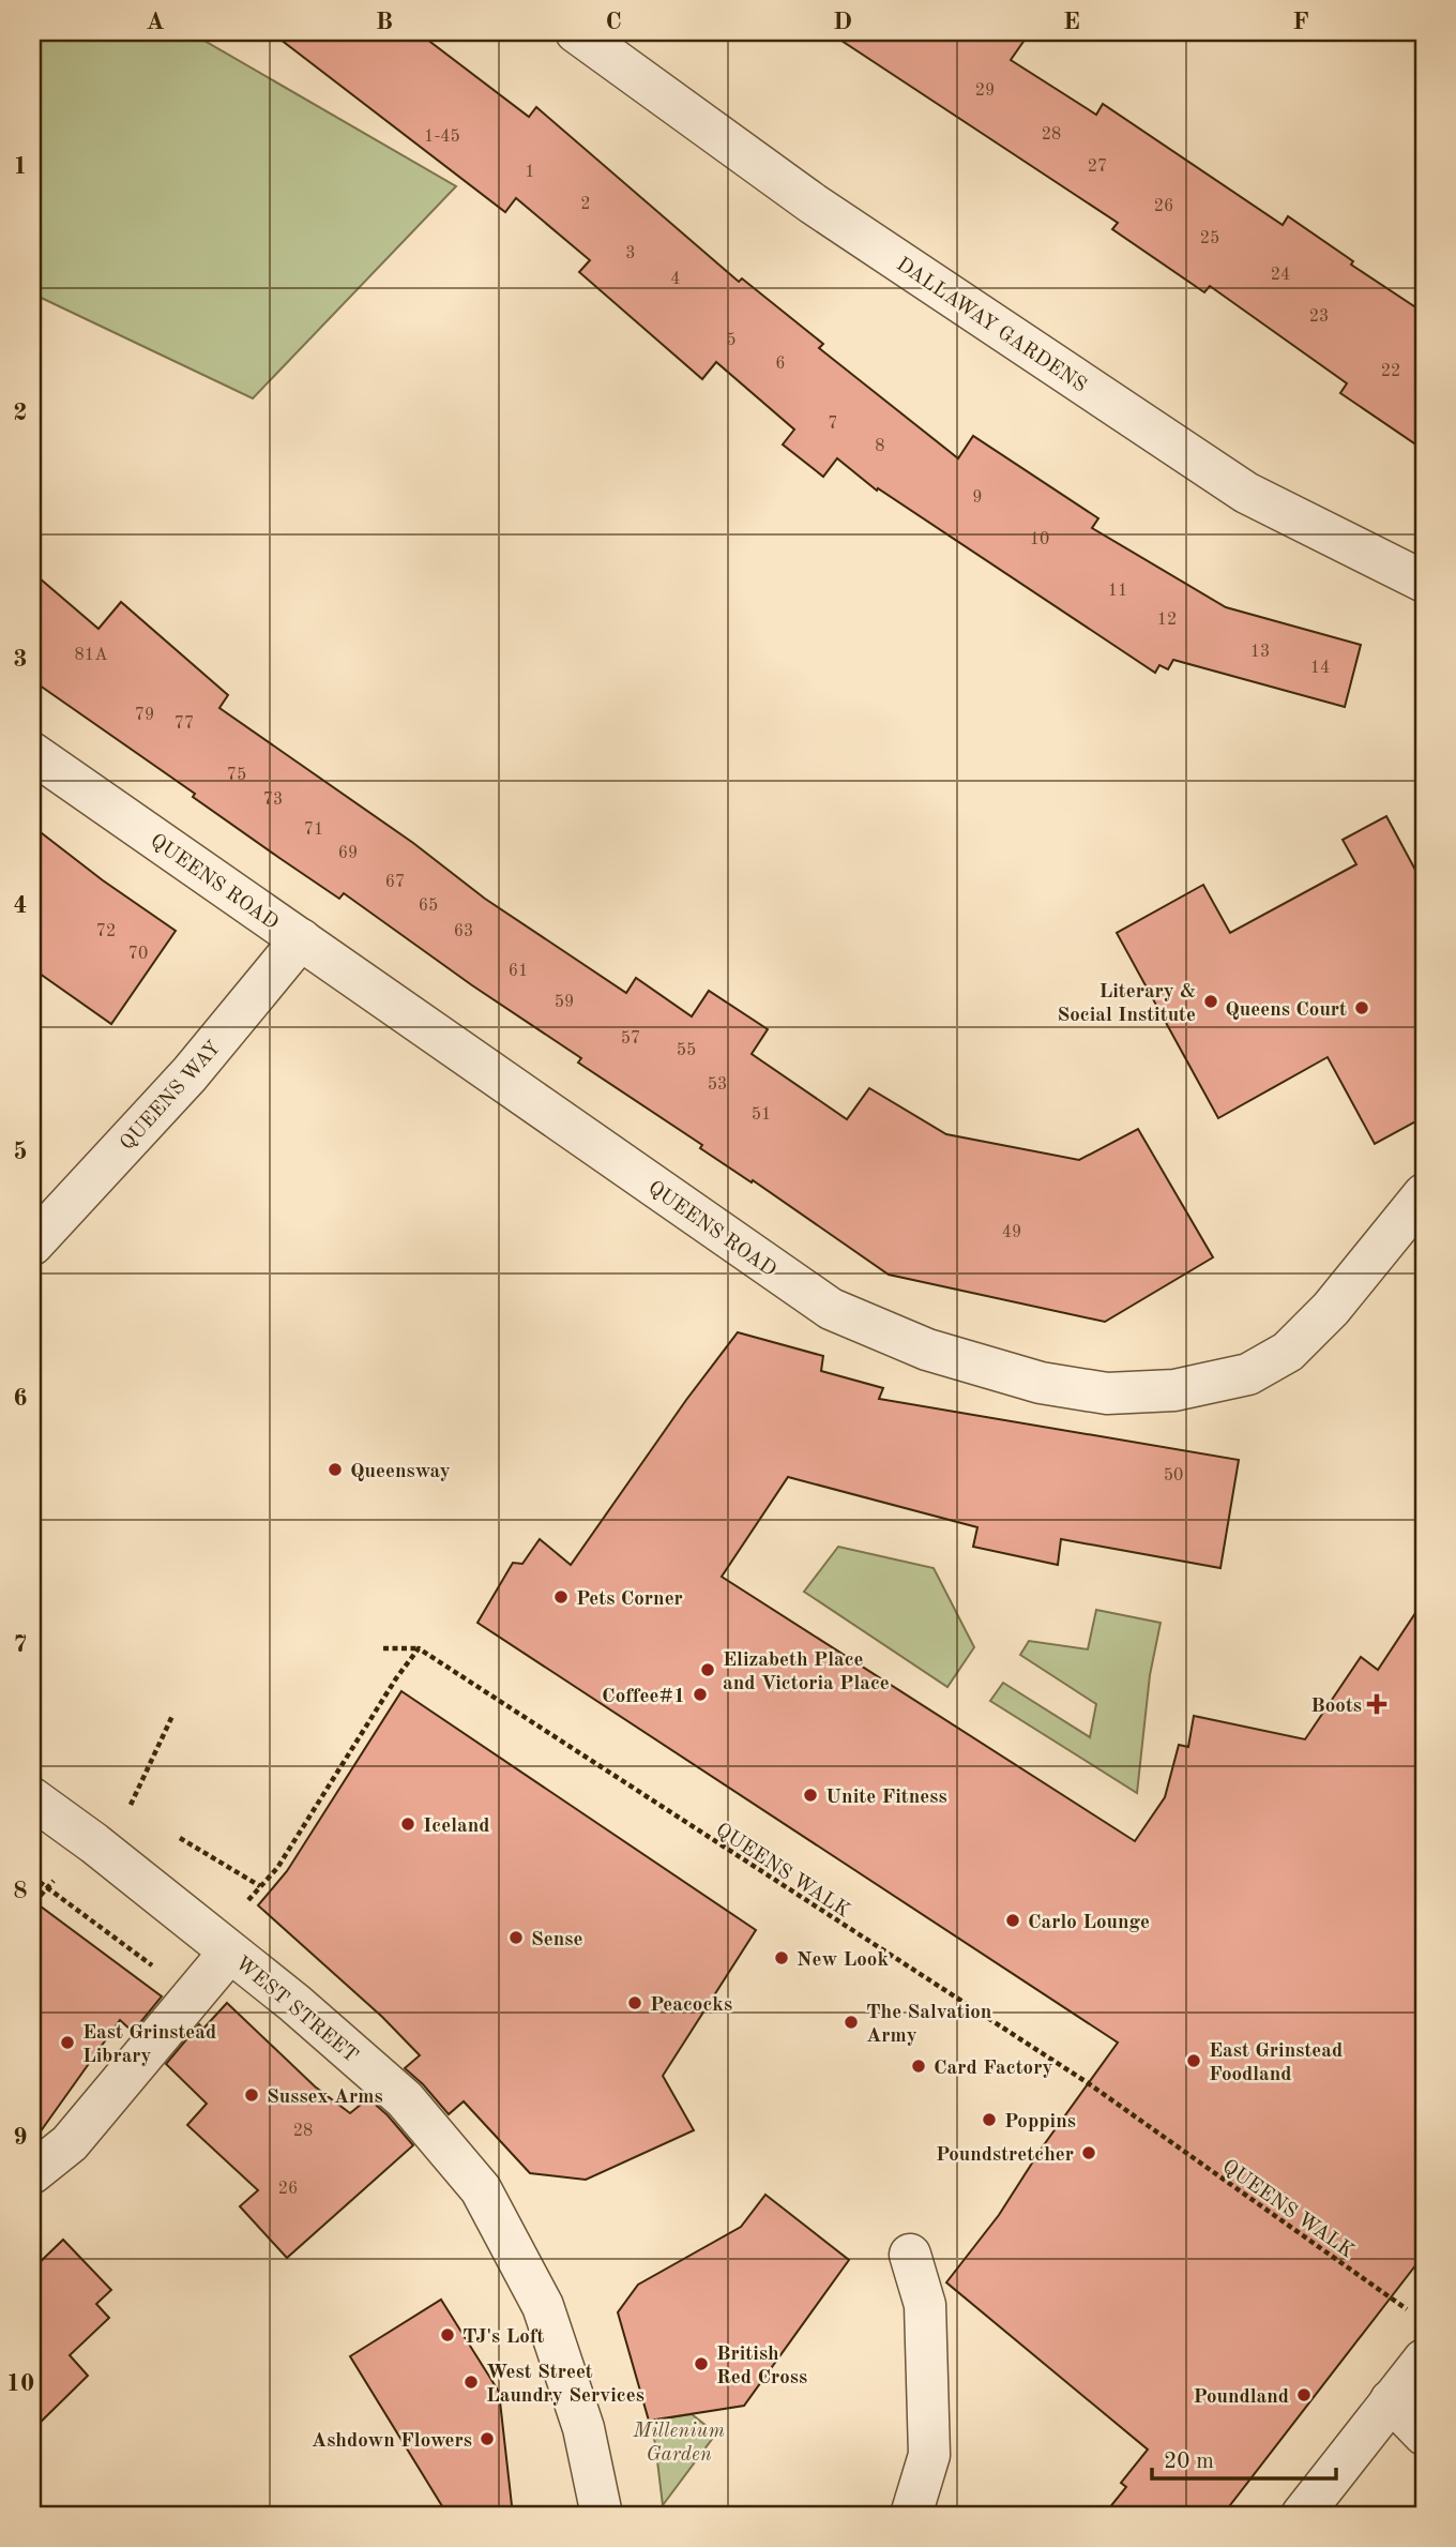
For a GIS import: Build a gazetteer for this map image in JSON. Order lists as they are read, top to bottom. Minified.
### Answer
{"streets":{"street":["DALLAWAY GARDENS","QUEENS ROAD","QUEENS WAY","WEST STREET"],"path":["QUEENS WALK"]},"crossings":[["QUEENS ROAD","QUEENS WAY"]],"parks":["Millenium Garden"],"places":{"other":["Literary & Social Institute","Queens Court","Queensway","Pets Corner","Elizabeth Place and Victoria Place","Coffee#1","Unite Fitness","Iceland","Carlo Lounge","Sense","New Look","Peacocks","The Salvation Army","East Grinstead Library","East Grinstead Foodland","Card Factory","Sussex Arms","Poppins","Poundstretcher","TJ's Loft","British Red Cross","West Street Laundry Services","Poundland","Ashdown Flowers"],"health":["Boots"]},"house_numbers":["29","28","1-45","27","1","2","26","25","3","24","4","23","5","6","22","7","8","9","10","11","12","13","81A","14","79","77","75","73","71","69","67","65","72","63","70","61","59","57","55","53","51","49","50","28","26"],"scale_bar":"20 m","grid":{"columns":["A","B","C","D","E","F"],"rows":["1","2","3","4","5","6","7","8","9","10"]}}
